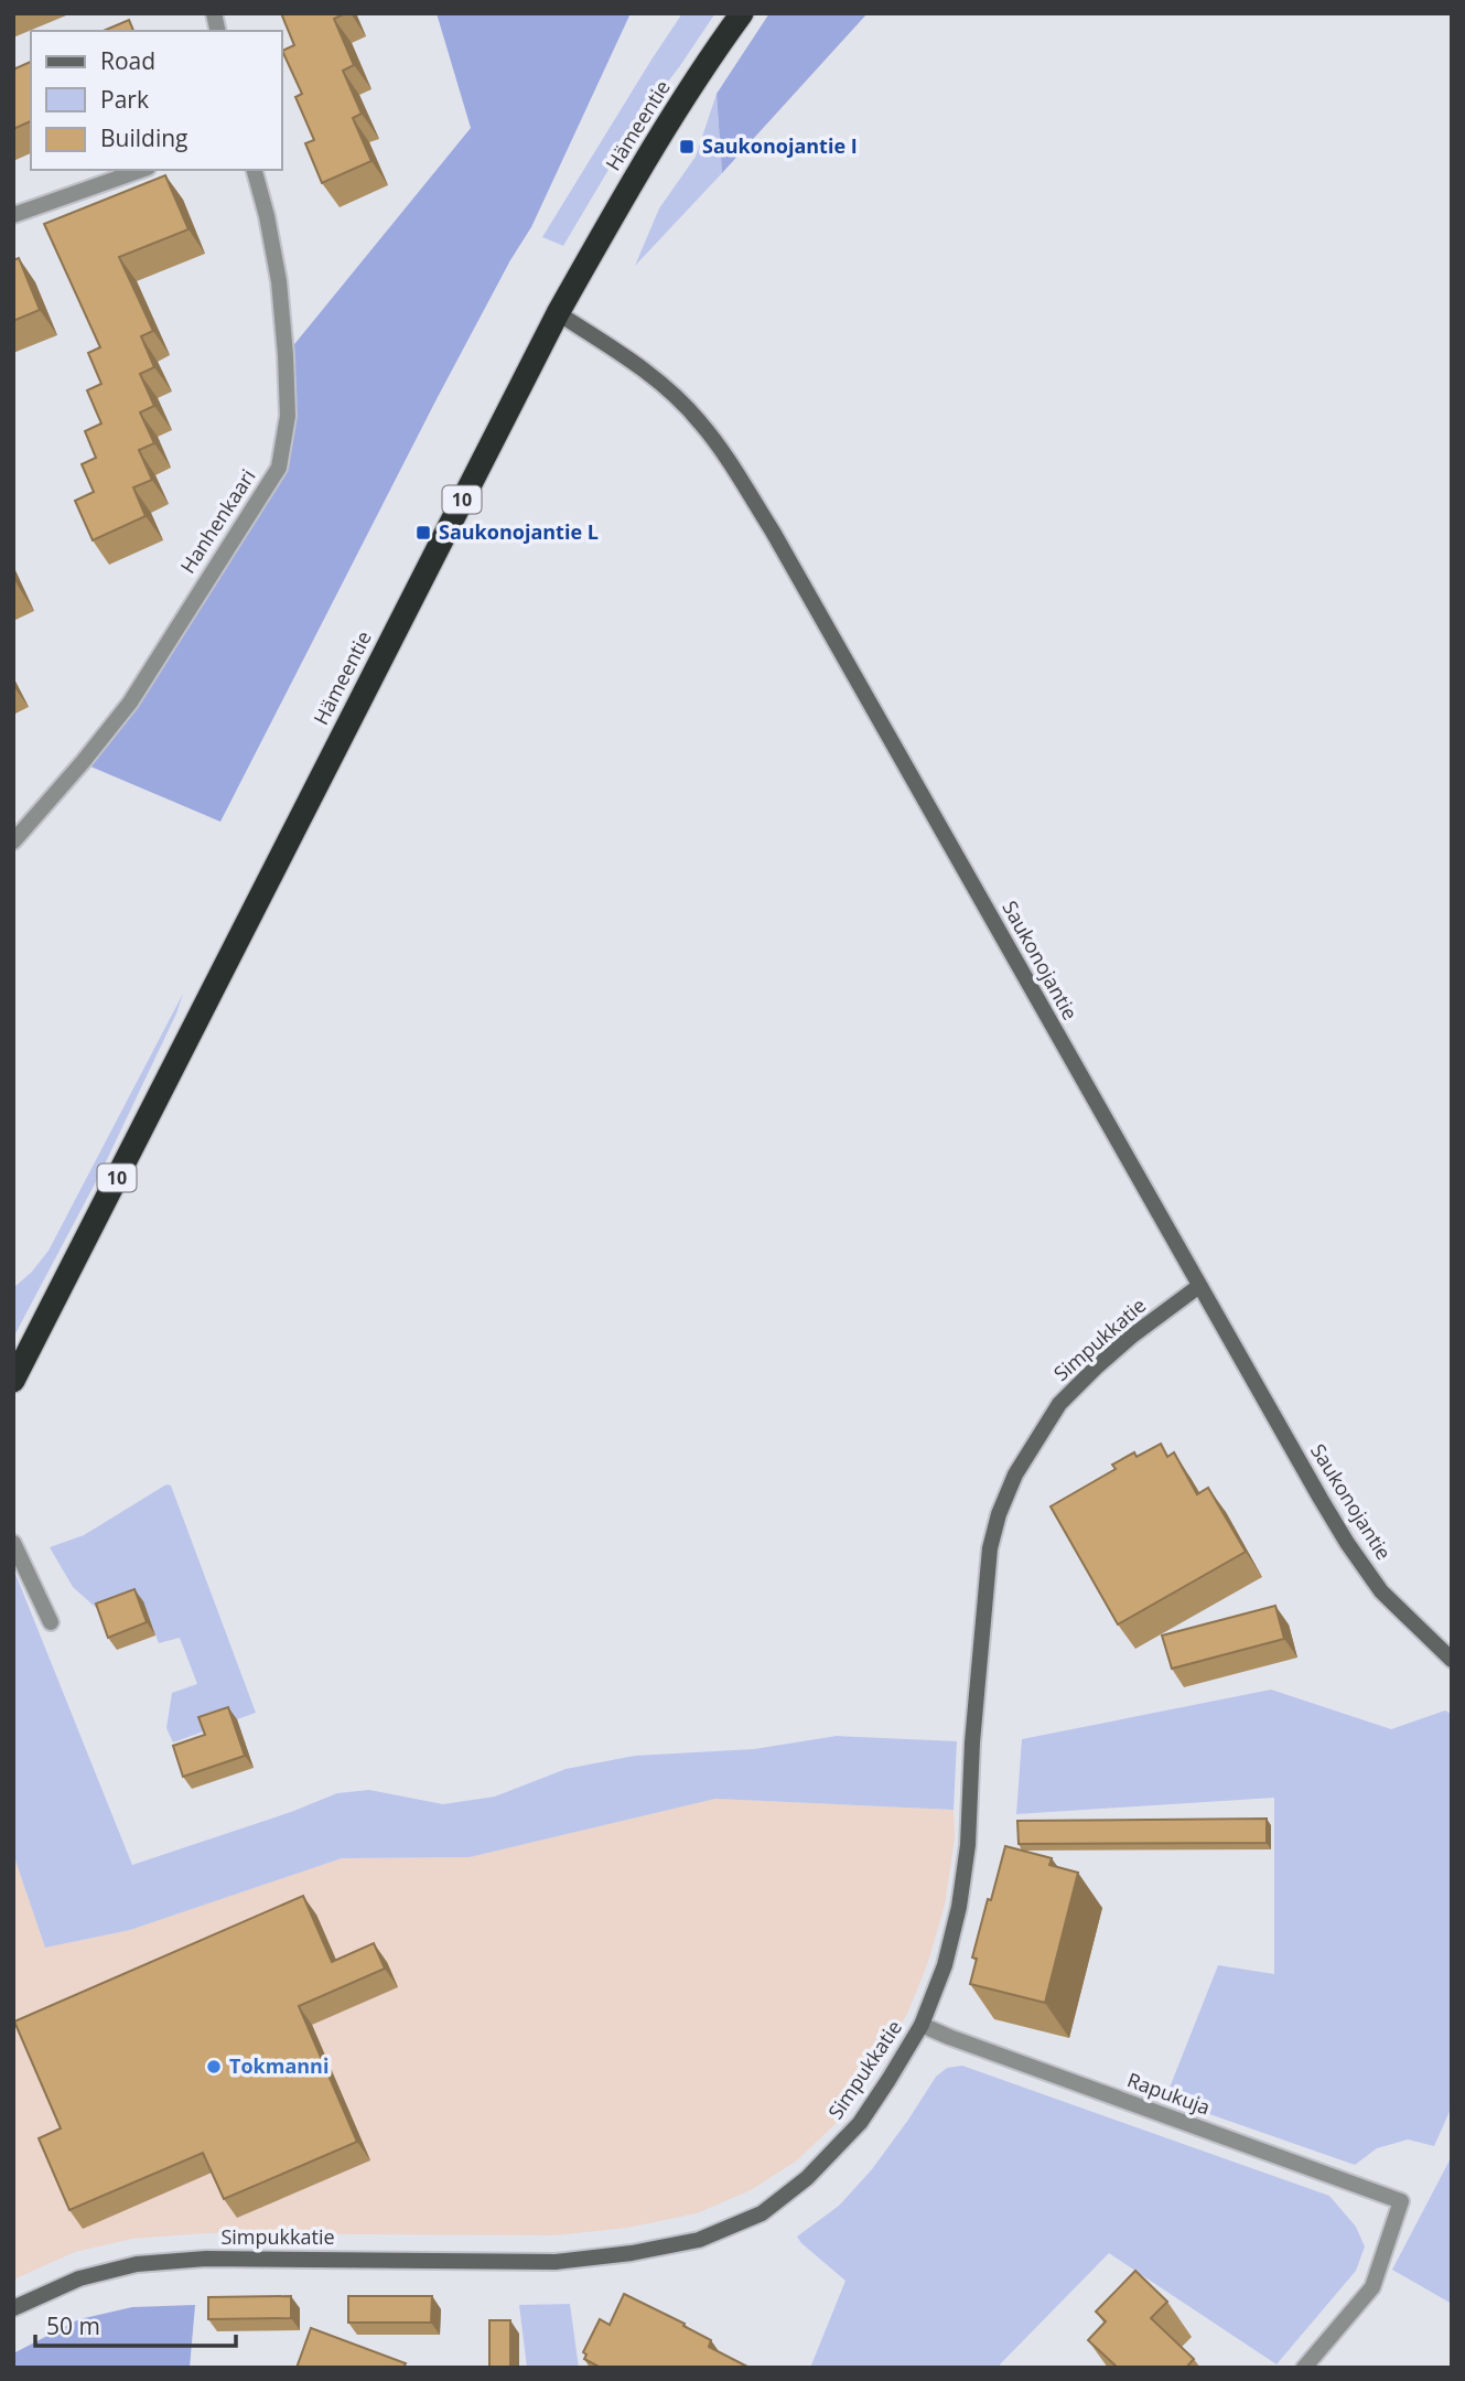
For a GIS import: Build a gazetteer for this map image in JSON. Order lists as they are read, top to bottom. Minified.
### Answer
{"streets":{"highway":["Hämeentie","10"],"street":["Hanhenkaari","Saukonojantie","Simpukkatie","Rapukuja"]},"crossings":[["Hämeentie","Saukonojantie"],["Saukonojantie","Simpukkatie"],["Simpukkatie","Rapukuja"]],"places":{"transit":["Saukonojantie I","Saukonojantie L"],"other":["Tokmanni"]},"legend":["Road","Park","Building"],"scale_bar":"50 m"}
